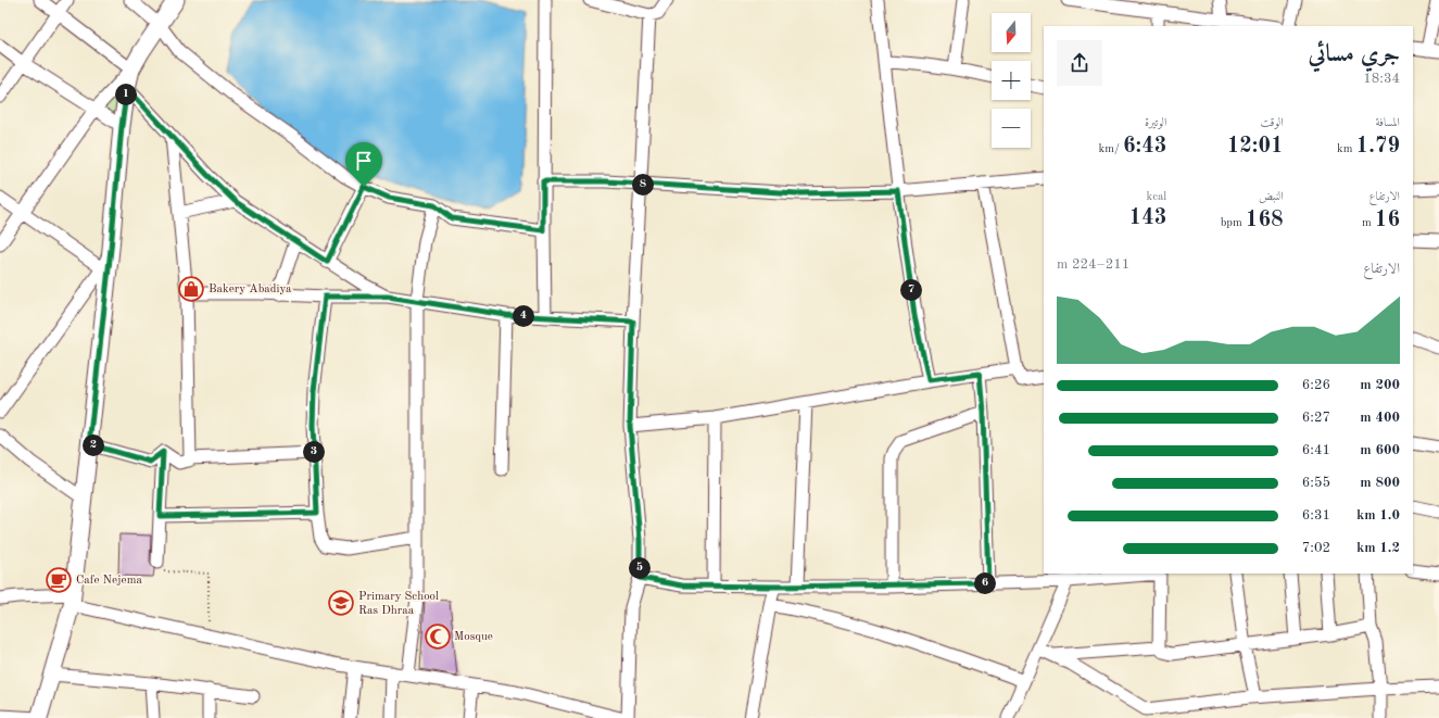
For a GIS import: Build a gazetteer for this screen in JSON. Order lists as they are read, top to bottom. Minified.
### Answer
{"places":{"shop":["Bakery Abadiya"],"cafe":["Cafe Nejema"],"school or university":["Primary School Ras Dhraa"],"mosque":["Mosque"]},"north":"bottom","page":{"map_buttons":["+","−"],"heading":["جري مسائي","18:34"],"pins":["1","8","7","4","2","3","5","6"],"stats":[["المسافة","1.79 km"],["الوقت","12:01"],["الوتيرة","6:43 /km"],["الارتفاع","16 m"],["النبض","168 bpm"],["kcal","143"]],"chart":["الارتفاع","211–224 m"],"list":[{"name":"200 m","note":"6:26"},{"name":"400 m","note":"6:27"},{"name":"600 m","note":"6:41"},{"name":"800 m","note":"6:55"},{"name":"1.0 km","note":"6:31"},{"name":"1.2 km","note":"7:02"}]}}
